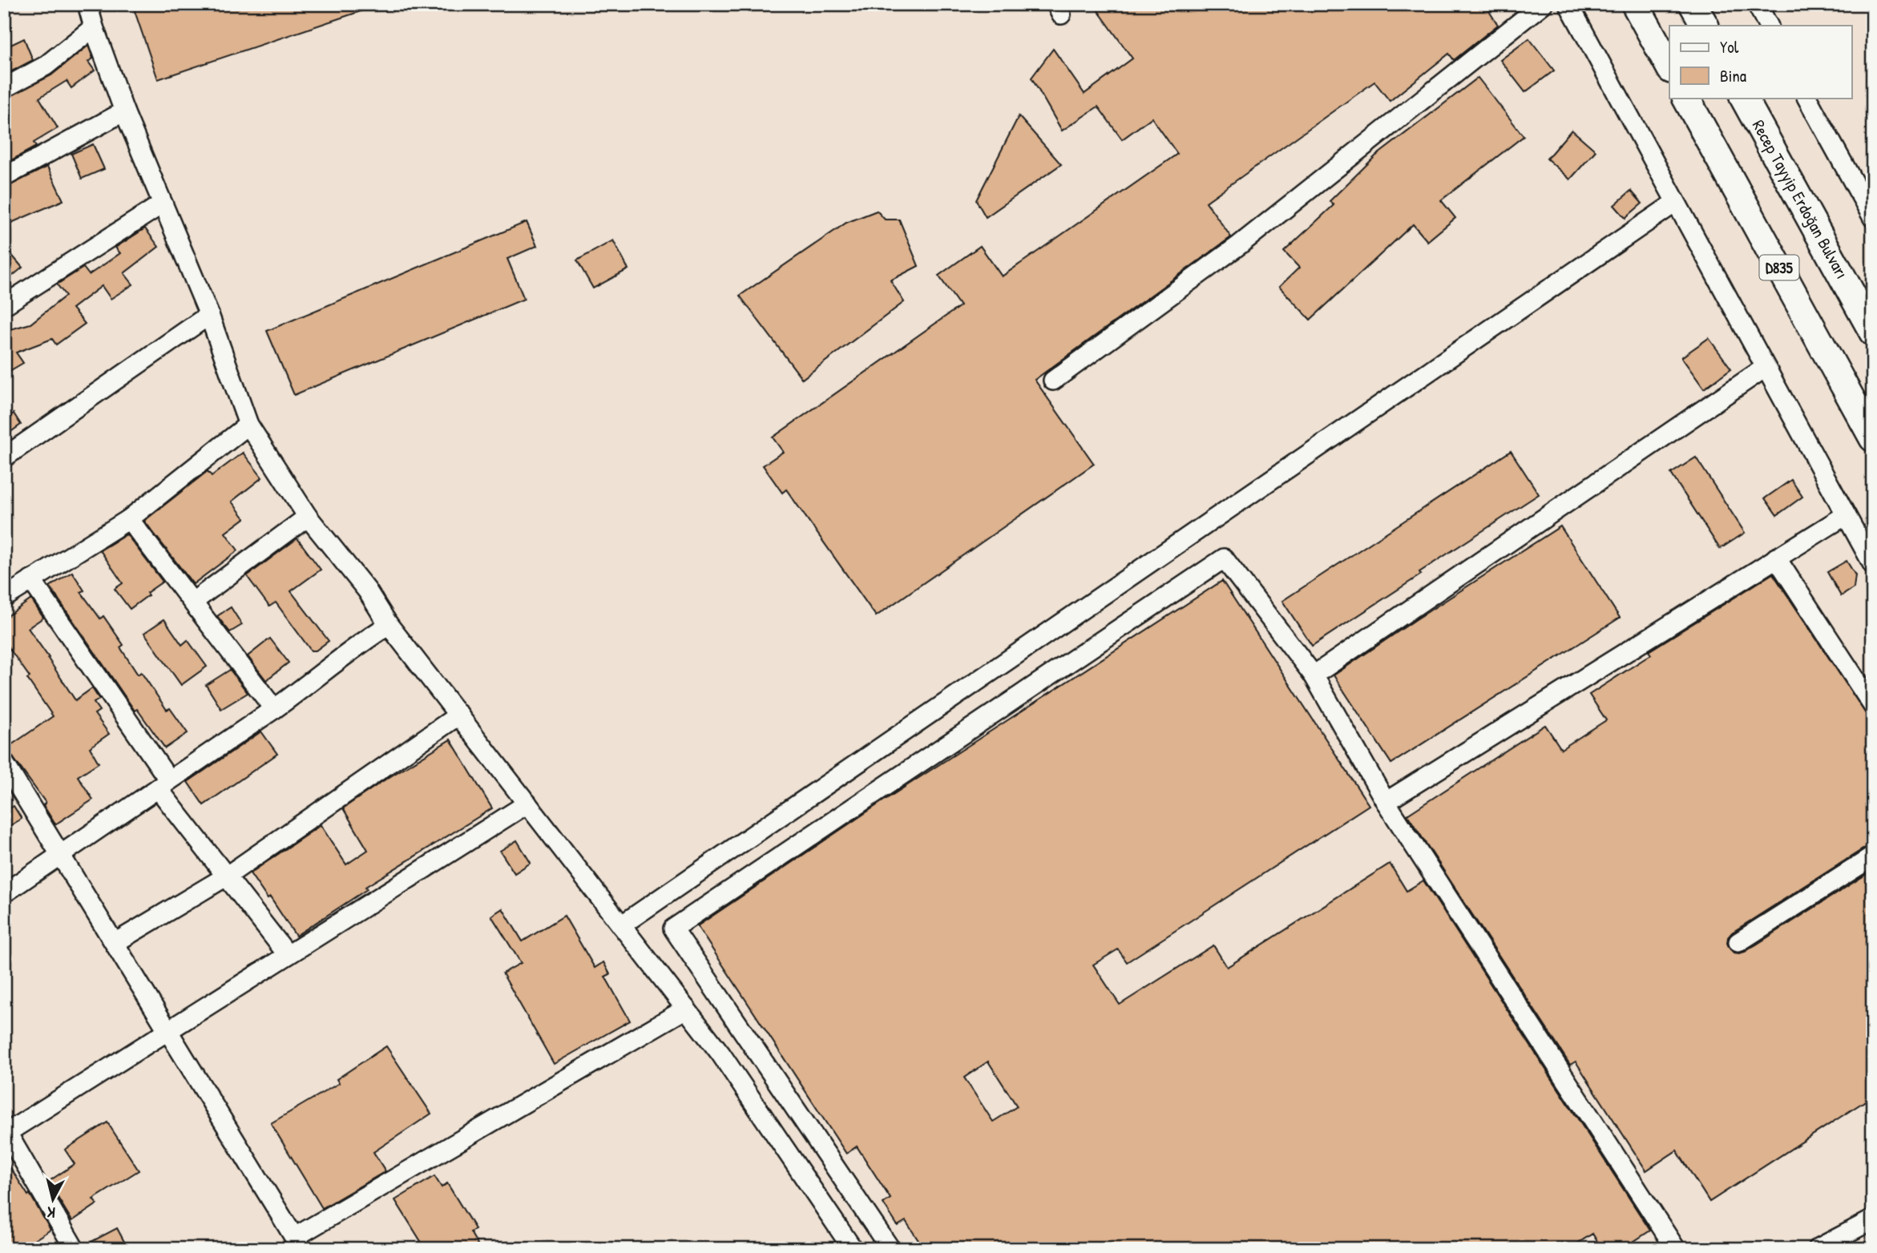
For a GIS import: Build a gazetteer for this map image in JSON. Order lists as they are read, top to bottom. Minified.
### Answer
{"streets":{"highway":["Recep Tayyip Erdoğan Bulvarı","D835"]},"legend":["Yol","Bina"],"north":"bottom"}
